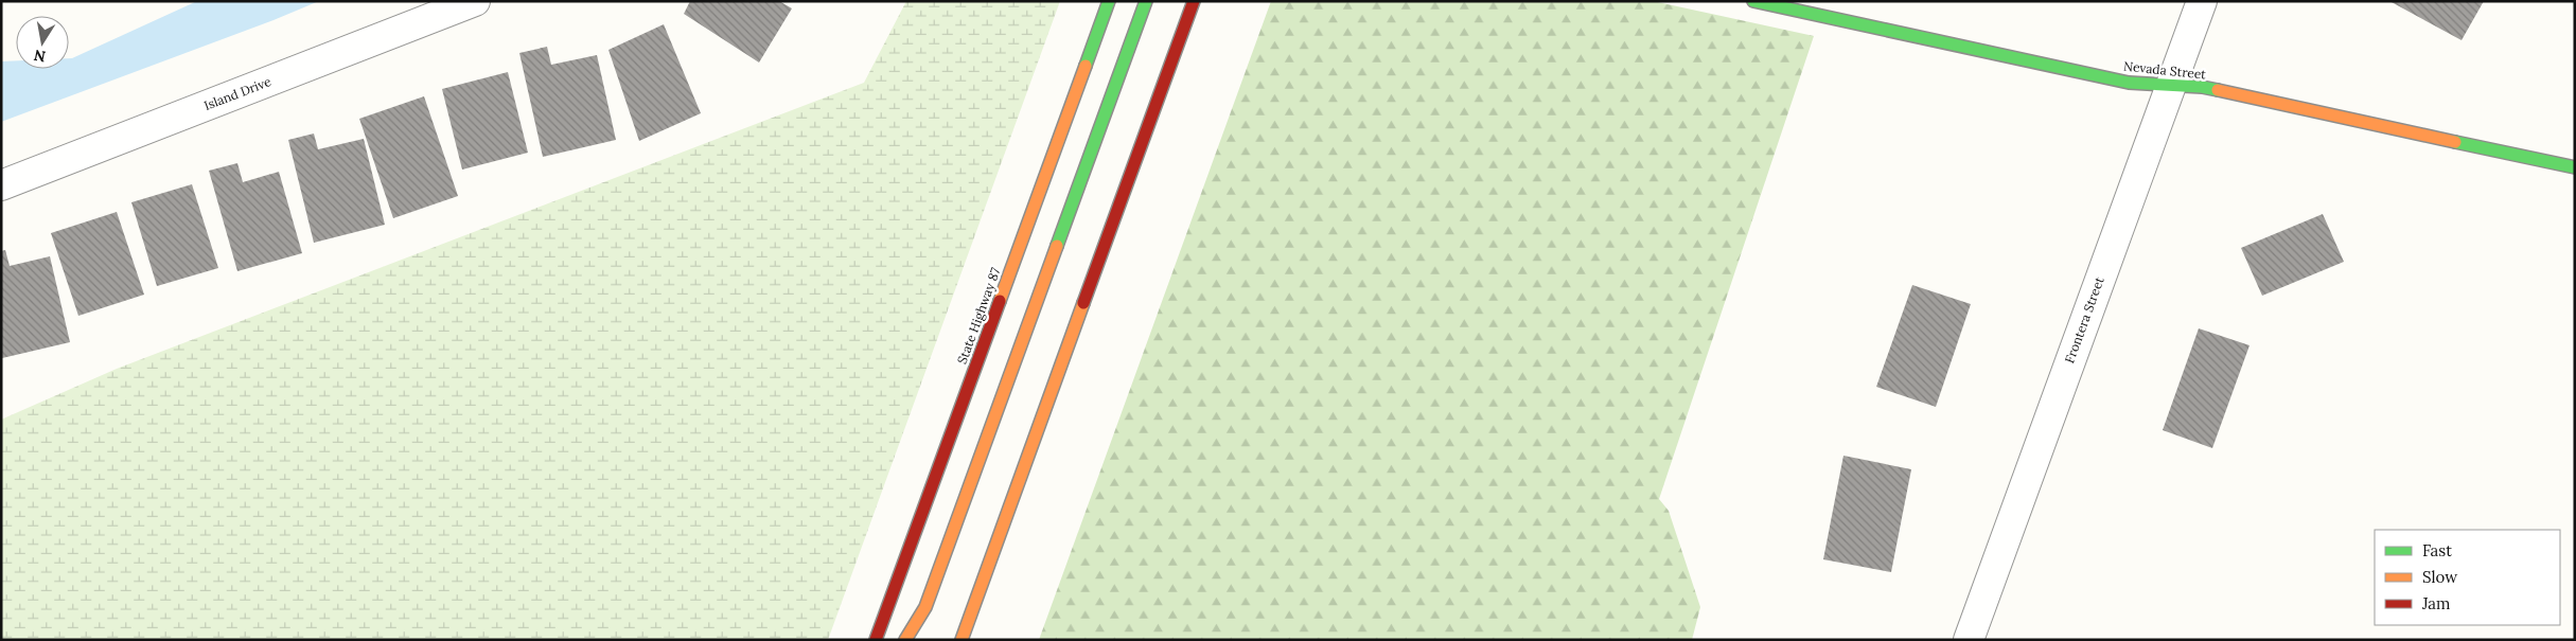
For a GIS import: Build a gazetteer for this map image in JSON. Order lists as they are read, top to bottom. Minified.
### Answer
{"streets":{"main road":["Nevada Street","State Highway 87"],"street":["Island Drive","Frontera Street"]},"crossings":[["Nevada Street","Frontera Street"]],"legend":["Fast","Slow","Jam"],"north":"bottom"}
